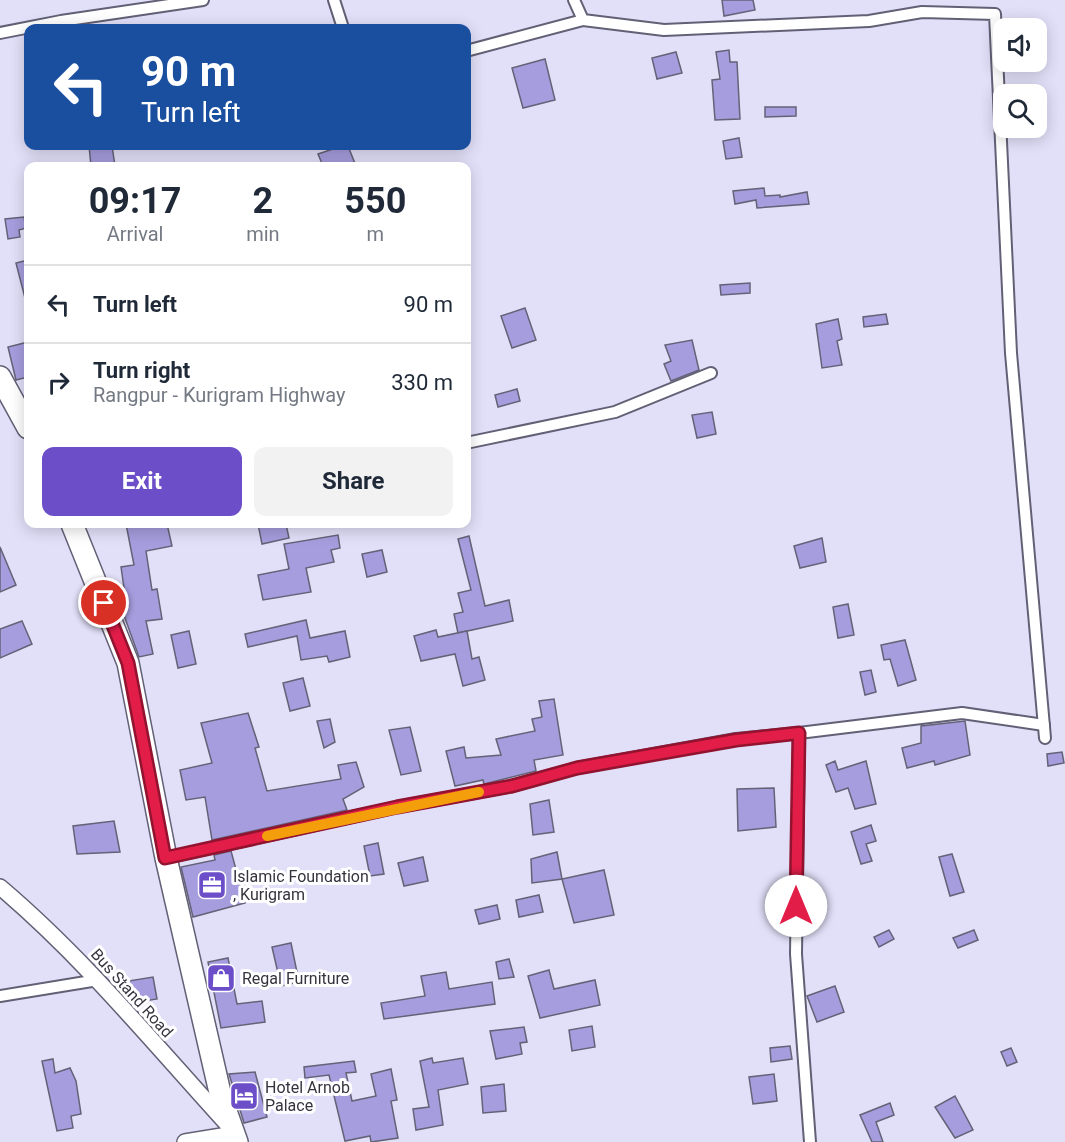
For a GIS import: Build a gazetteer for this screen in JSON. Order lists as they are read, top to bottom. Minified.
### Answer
{"streets":{"street":["Bus Stand Road"]},"places":{"office":["Islamic Foundation , Kurigram"],"shop":["Regal Furniture"],"hotel":["Hotel Arnob Palace"]},"page":{"turn":["90 m","Turn left"],"eta":["09:17","Arrival","2","min","550","m"],"list":[{"name":"Turn left","value":"90 m"},{"name":"Turn right","note":"Rangpur - Kurigram Highway","value":"330 m"}],"buttons":["Exit","Share"]}}
